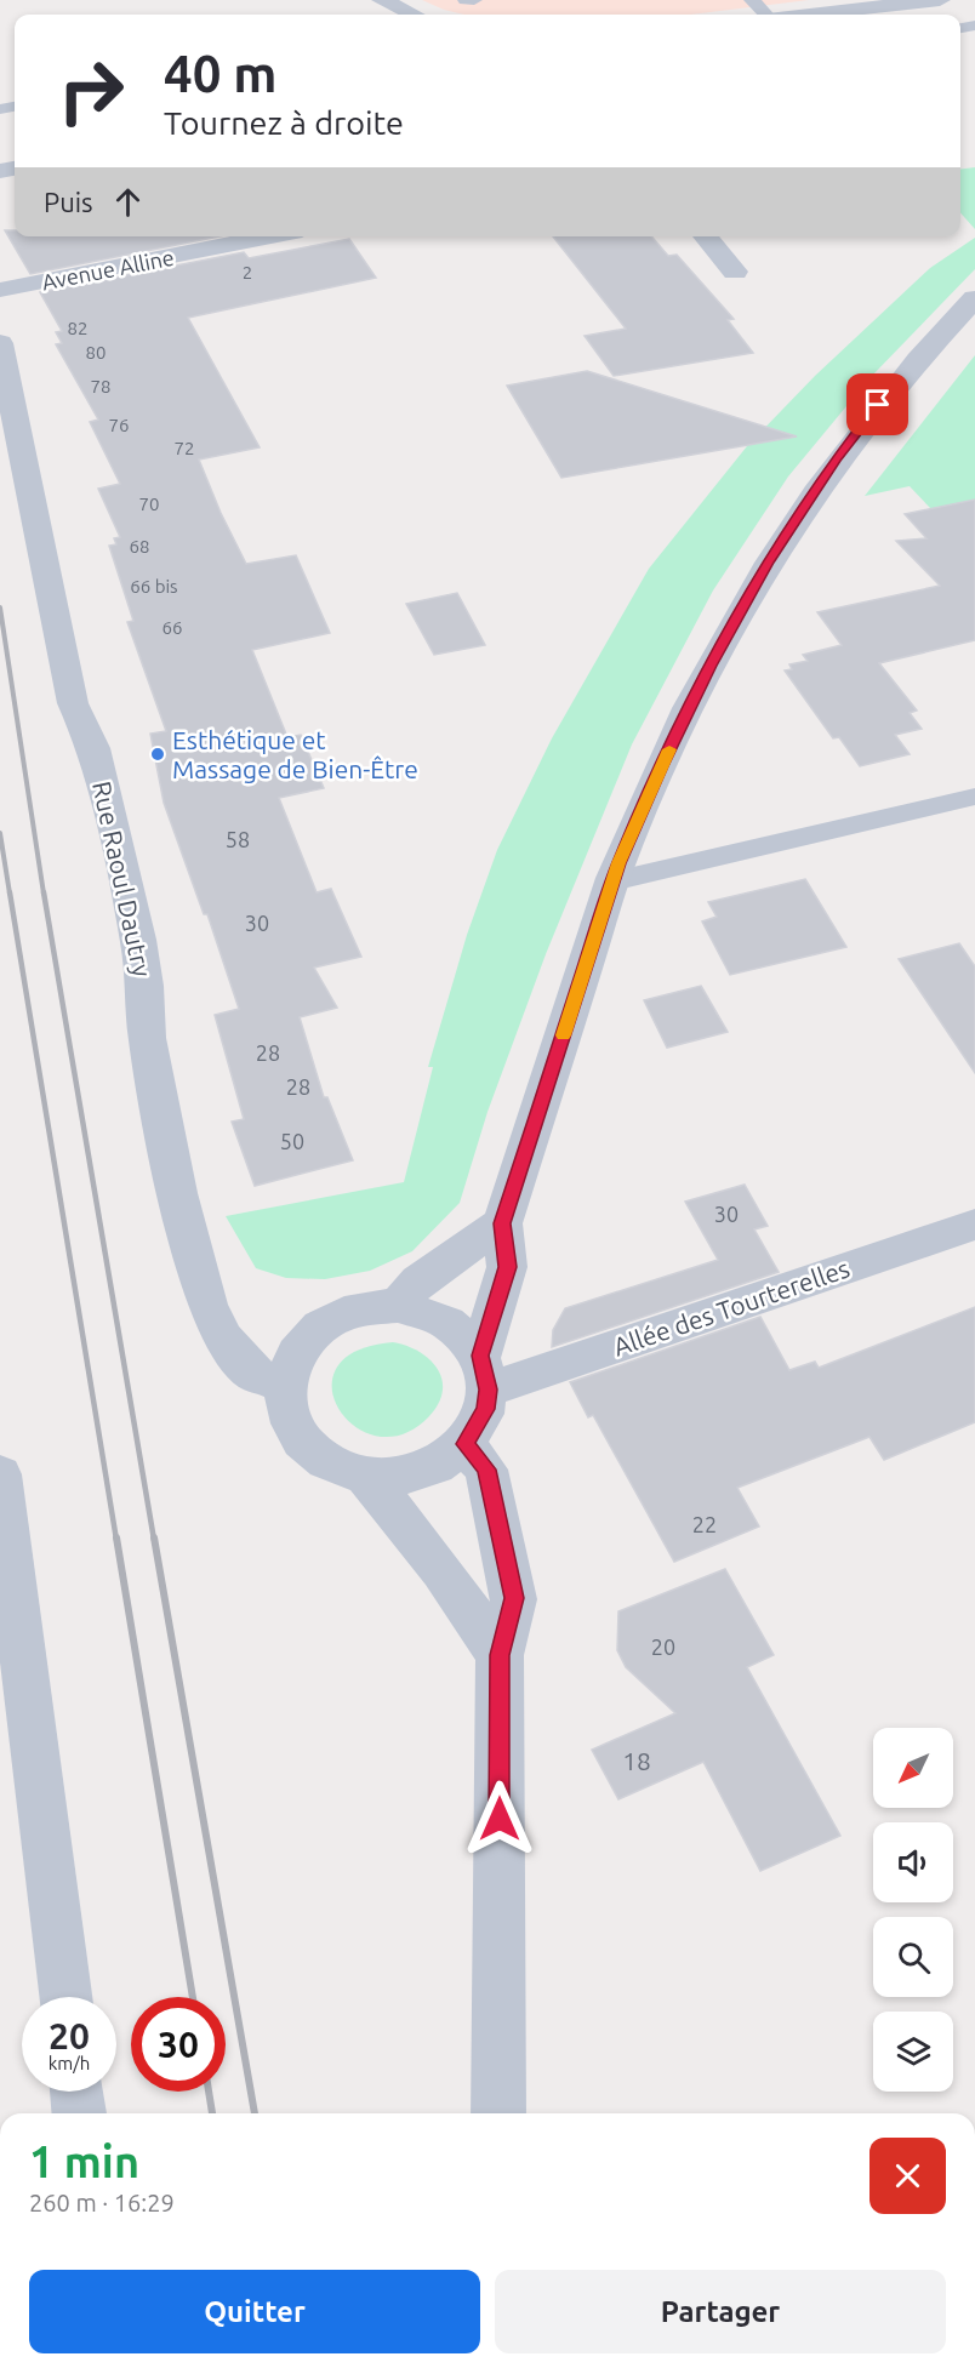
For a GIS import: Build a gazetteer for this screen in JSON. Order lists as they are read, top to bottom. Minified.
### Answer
{"streets":{"street":["Avenue Alline","Rue Raoul Dautry","Allée des Tourterelles"]},"crossings":[["Rue Raoul Dautry","Allée des Tourterelles"]],"places":["Esthétique et Massage de Bien-Être"],"house_numbers":["2","82","80","78","76","72","70","68","66 bis","66","58","30","28","28","50","30","22","20","18"],"north":"bottom left","page":{"turn":["40 m","Tournez à droite"],"then":"Puis","speed":"20 km/h","limit":"30","heading":["1 min","260 m · 16:29"],"buttons":["Quitter","Partager"]}}
